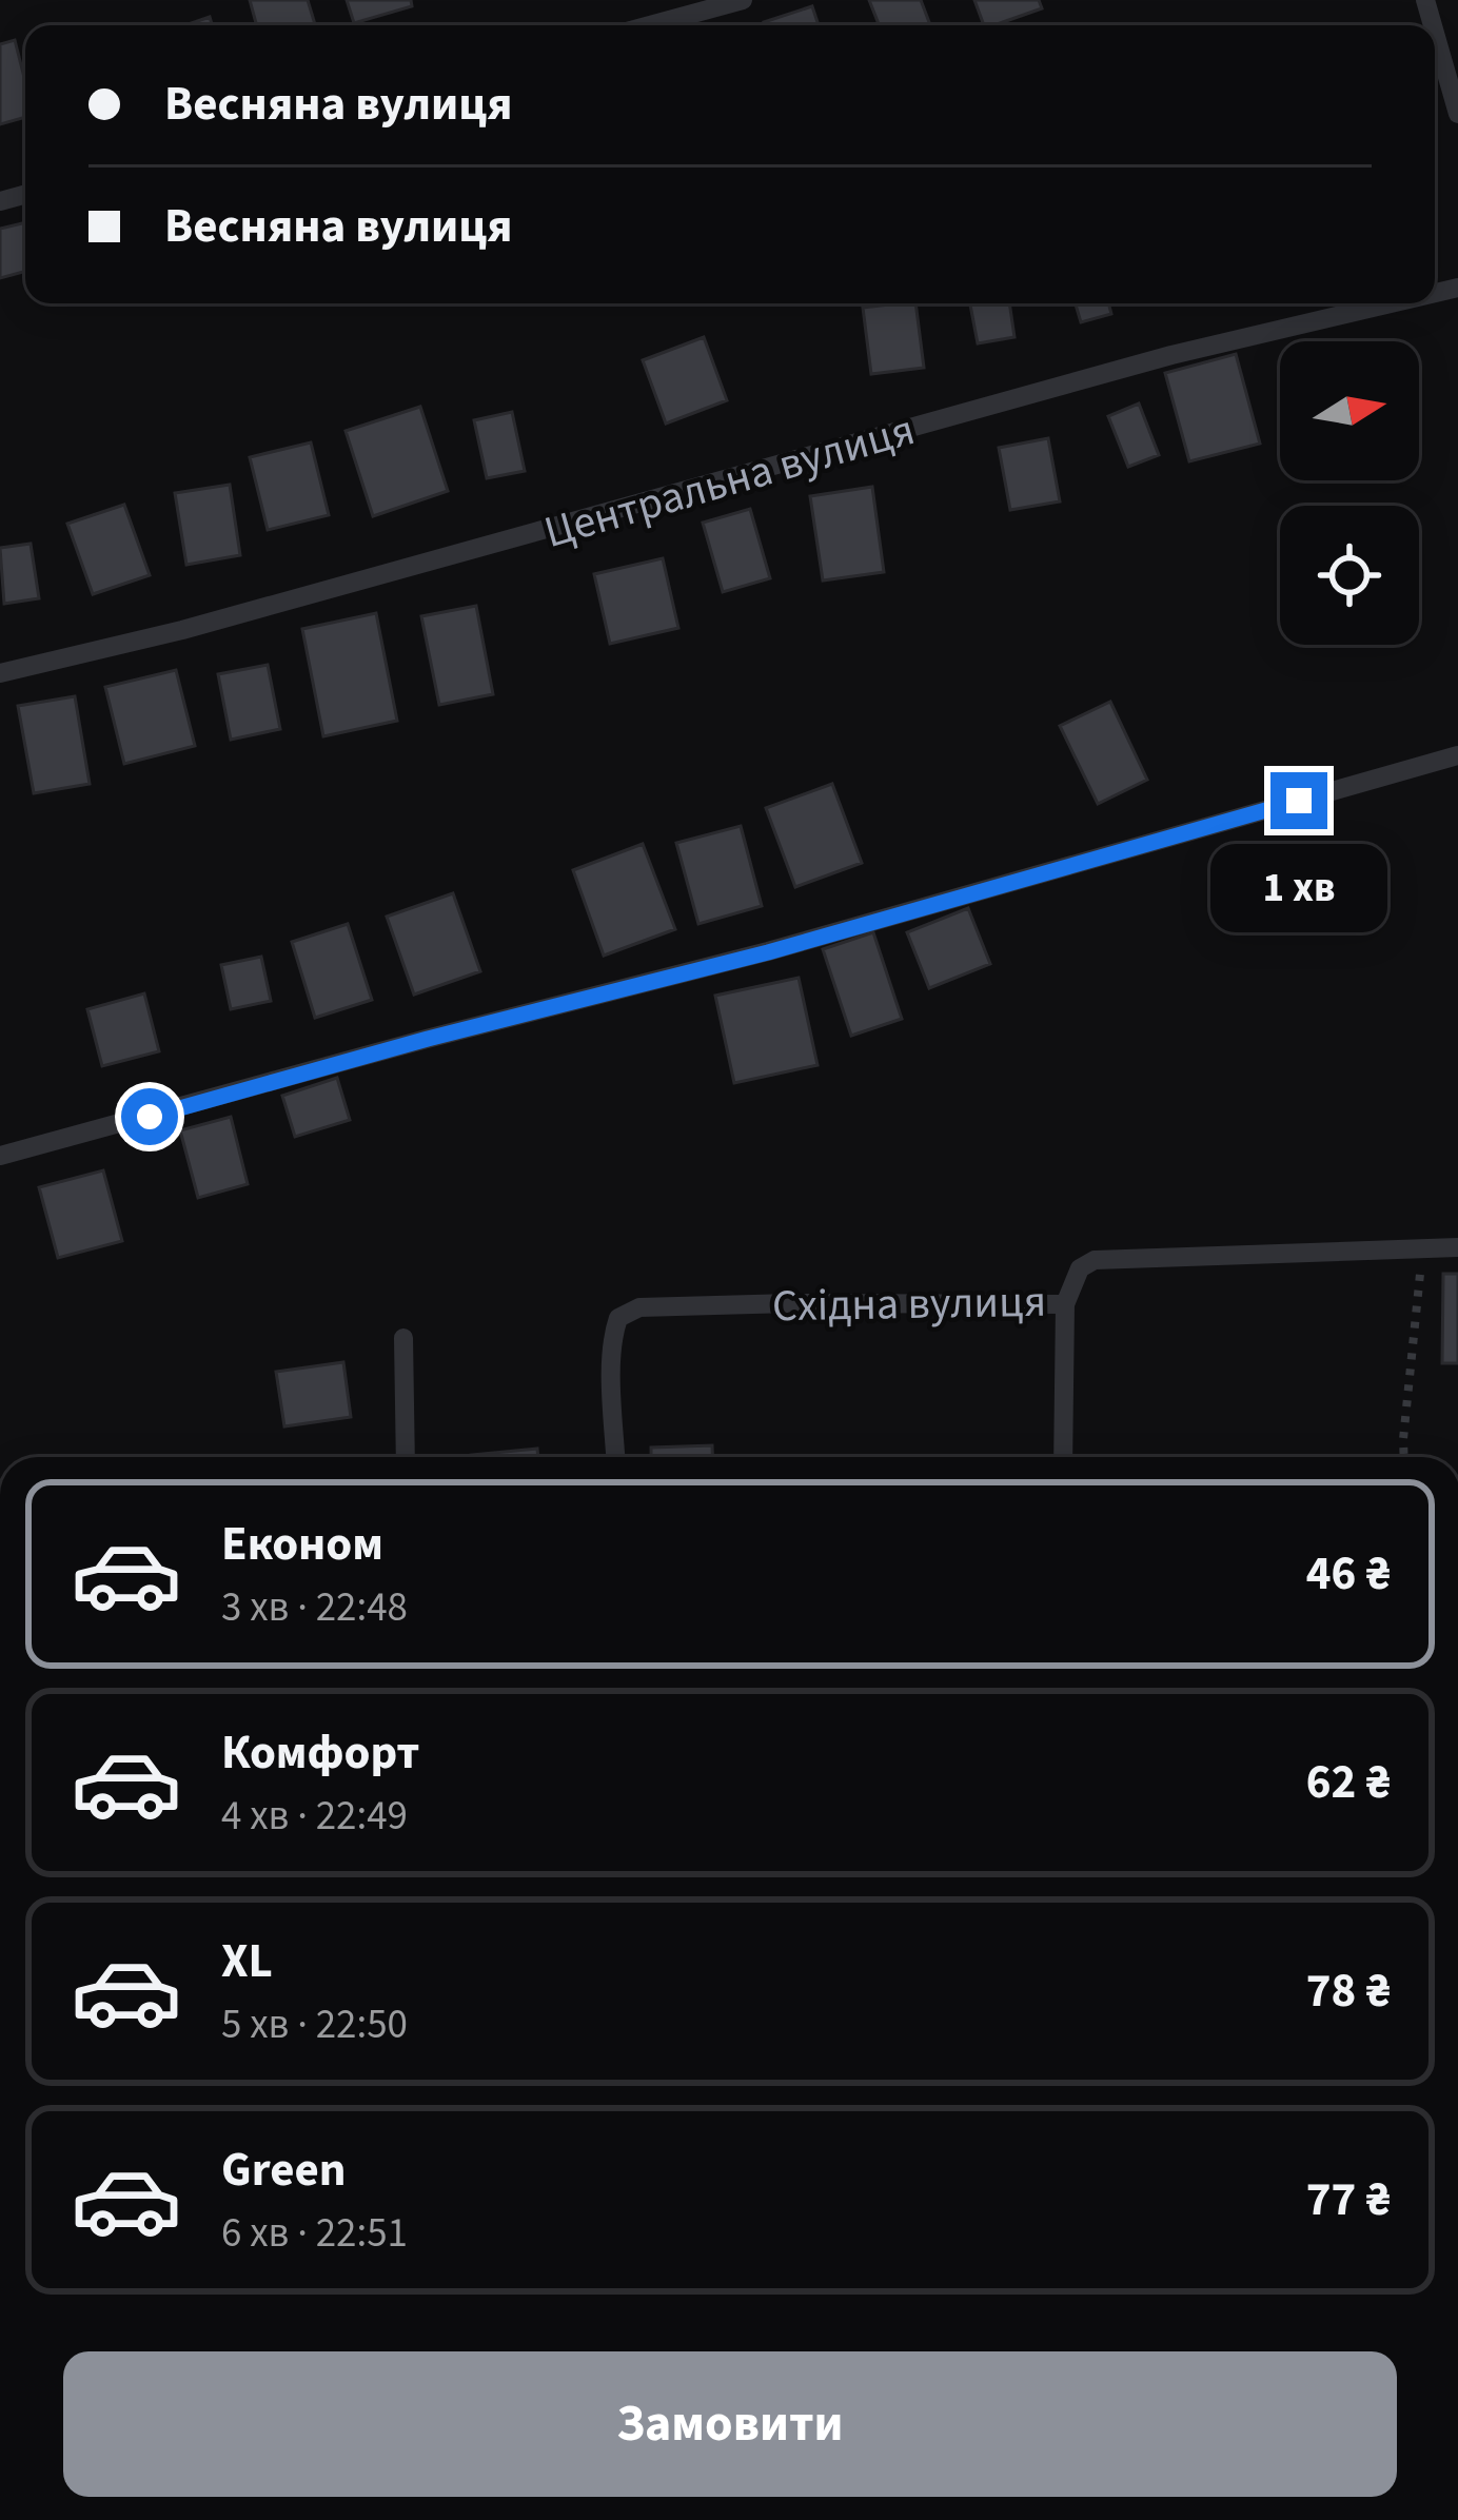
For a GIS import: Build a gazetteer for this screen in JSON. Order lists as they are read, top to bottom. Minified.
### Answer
{"streets":{"lane":["Центральна вулиця","Східна вулиця"]},"north":"right","page":{"banner":["Весняна вулиця","Весняна вулиця"],"bubble":"1 хв","list":[{"name":"Економ","note":"3 хв · 22:48","value":"46 ₴"},{"name":"Комфорт","note":"4 хв · 22:49","value":"62 ₴"},{"name":"XL","note":"5 хв · 22:50","value":"78 ₴"},{"name":"Green","note":"6 хв · 22:51","value":"77 ₴"}],"buttons":"Замовити"}}
